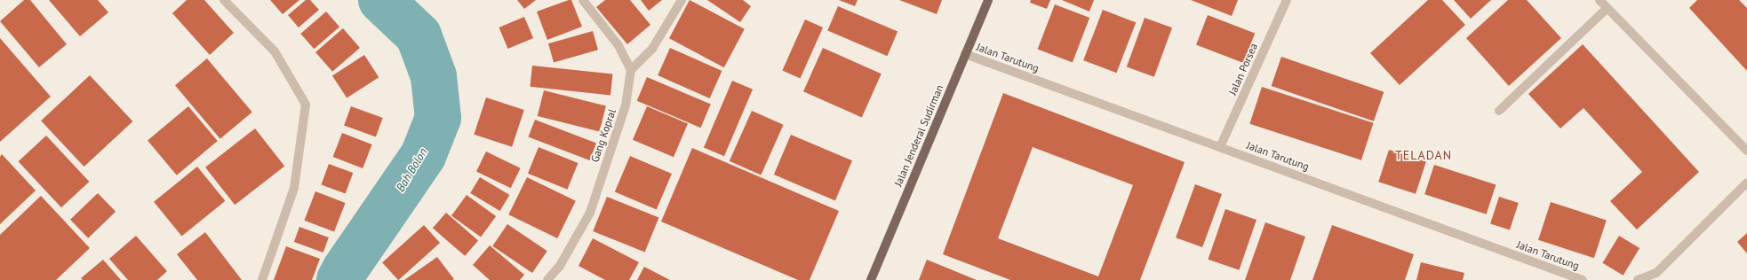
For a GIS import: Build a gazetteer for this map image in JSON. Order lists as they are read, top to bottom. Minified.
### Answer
{"streets":{"main road":["Jalan Jenderal Sudirman"],"street":["Jalan Tarutung","Jalan Porsea","Gang Kopral"]},"crossings":[["Jalan Tarutung","Jalan Porsea"],["Jalan Tarutung","Jalan Jenderal Sudirman"]],"districts":["TELADAN"],"water":["Bah Bolon"]}
